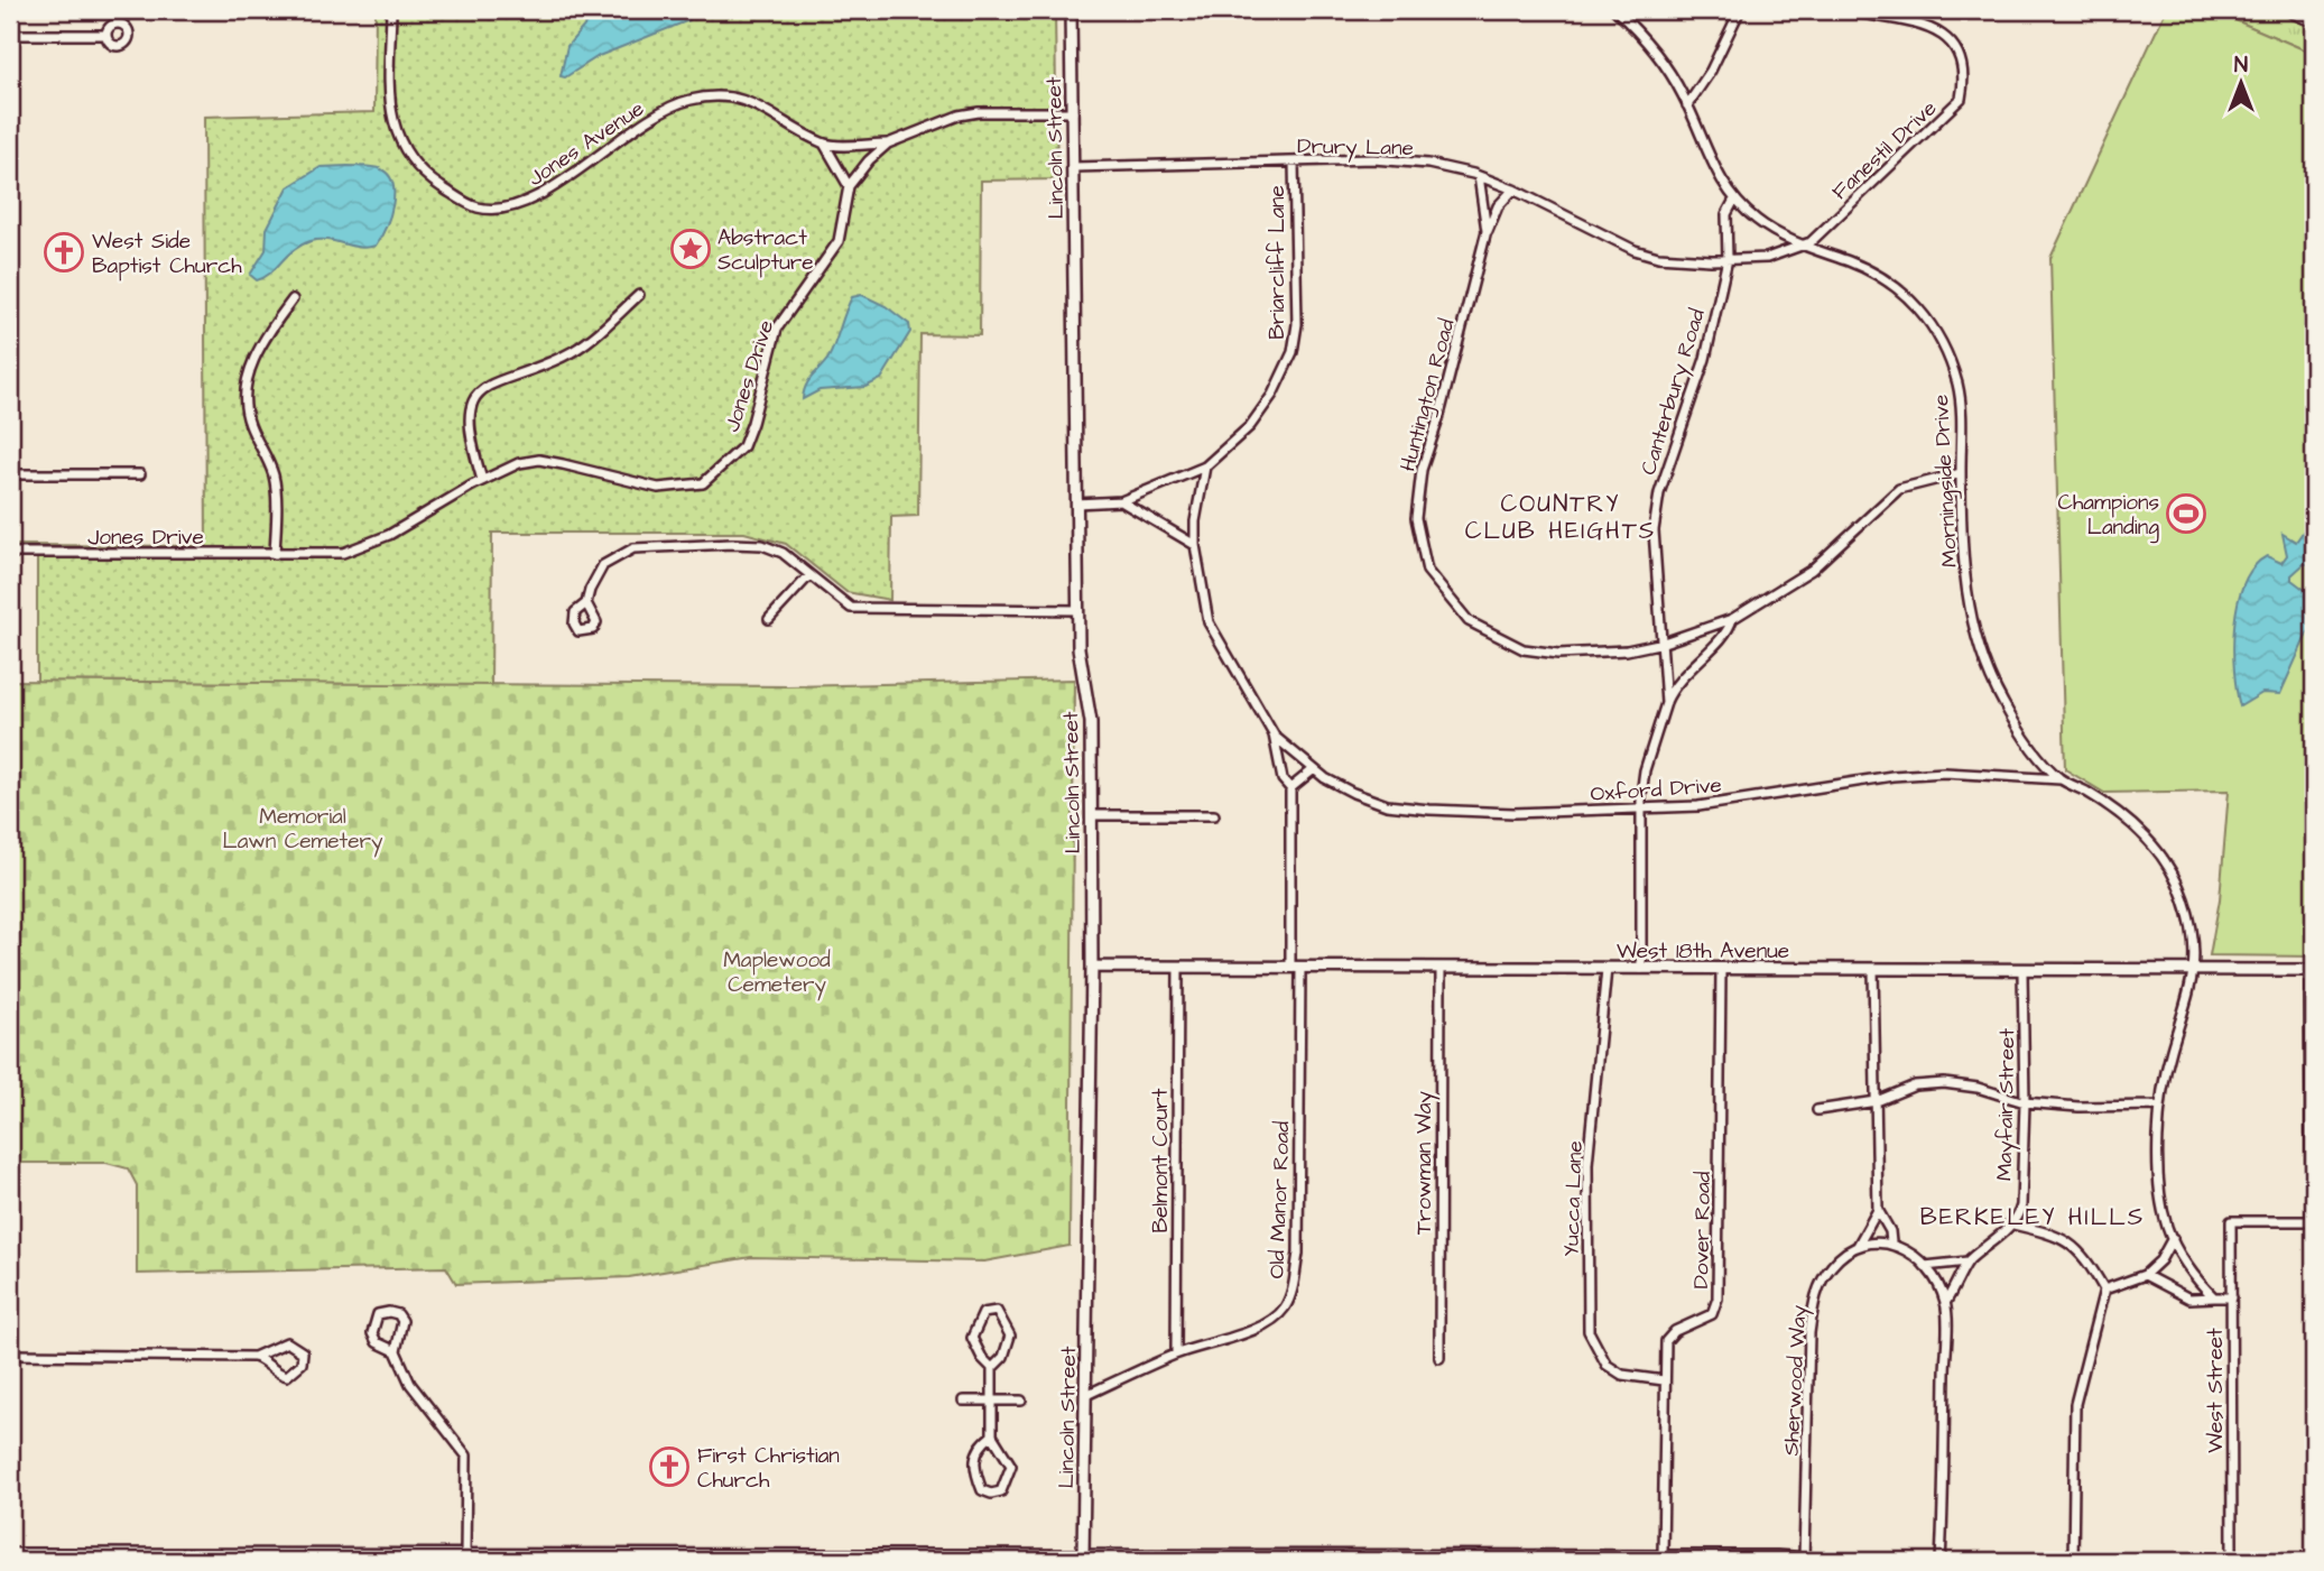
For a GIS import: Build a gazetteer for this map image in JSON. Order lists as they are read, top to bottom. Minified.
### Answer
{"streets":{"street":["Jones Avenue","Drury Lane","Lincoln Street","Fanestil Drive","Briarcliff Lane","Jones Drive","Canterbury Road","Huntington Road","Morningside Drive","Oxford Drive","West 18th Avenue","Mayfair Street","Belmont Court","Trowman Way","Yucca Lane","Old Manor Road","Dover Road","Sherwood Way","West Street"]},"crossings":[["Drury Lane","Lincoln Street"],["Drury Lane","Fanestil Drive"],["Drury Lane","Briarcliff Lane"],["Drury Lane","Canterbury Road"],["Drury Lane","Huntington Road"],["Drury Lane","Morningside Drive"],["Lincoln Street","West 18th Avenue"],["Lincoln Street","Old Manor Road"],["Fanestil Drive","Morningside Drive"],["Canterbury Road","Huntington Road"],["Canterbury Road","Morningside Drive"],["Canterbury Road","Oxford Drive"],["Canterbury Road","West 18th Avenue"],["Huntington Road","Morningside Drive"],["Morningside Drive","Oxford Drive"],["Morningside Drive","West 18th Avenue"],["West 18th Avenue","Mayfair Street"],["West 18th Avenue","Belmont Court"],["West 18th Avenue","Trowman Way"],["West 18th Avenue","Yucca Lane"],["West 18th Avenue","Old Manor Road"],["West 18th Avenue","Dover Road"],["Belmont Court","Old Manor Road"],["Yucca Lane","Dover Road"]],"districts":["COUNTRY CLUB HEIGHTS","BERKELEY HILLS"],"parks":["Memorial Lawn Cemetery","Maplewood Cemetery"],"places":{"place":["Abstract Sculpture"],"church":["West Side Baptist Church","First Christian Church"],"sports":["Champions Landing"]},"north":"top"}
